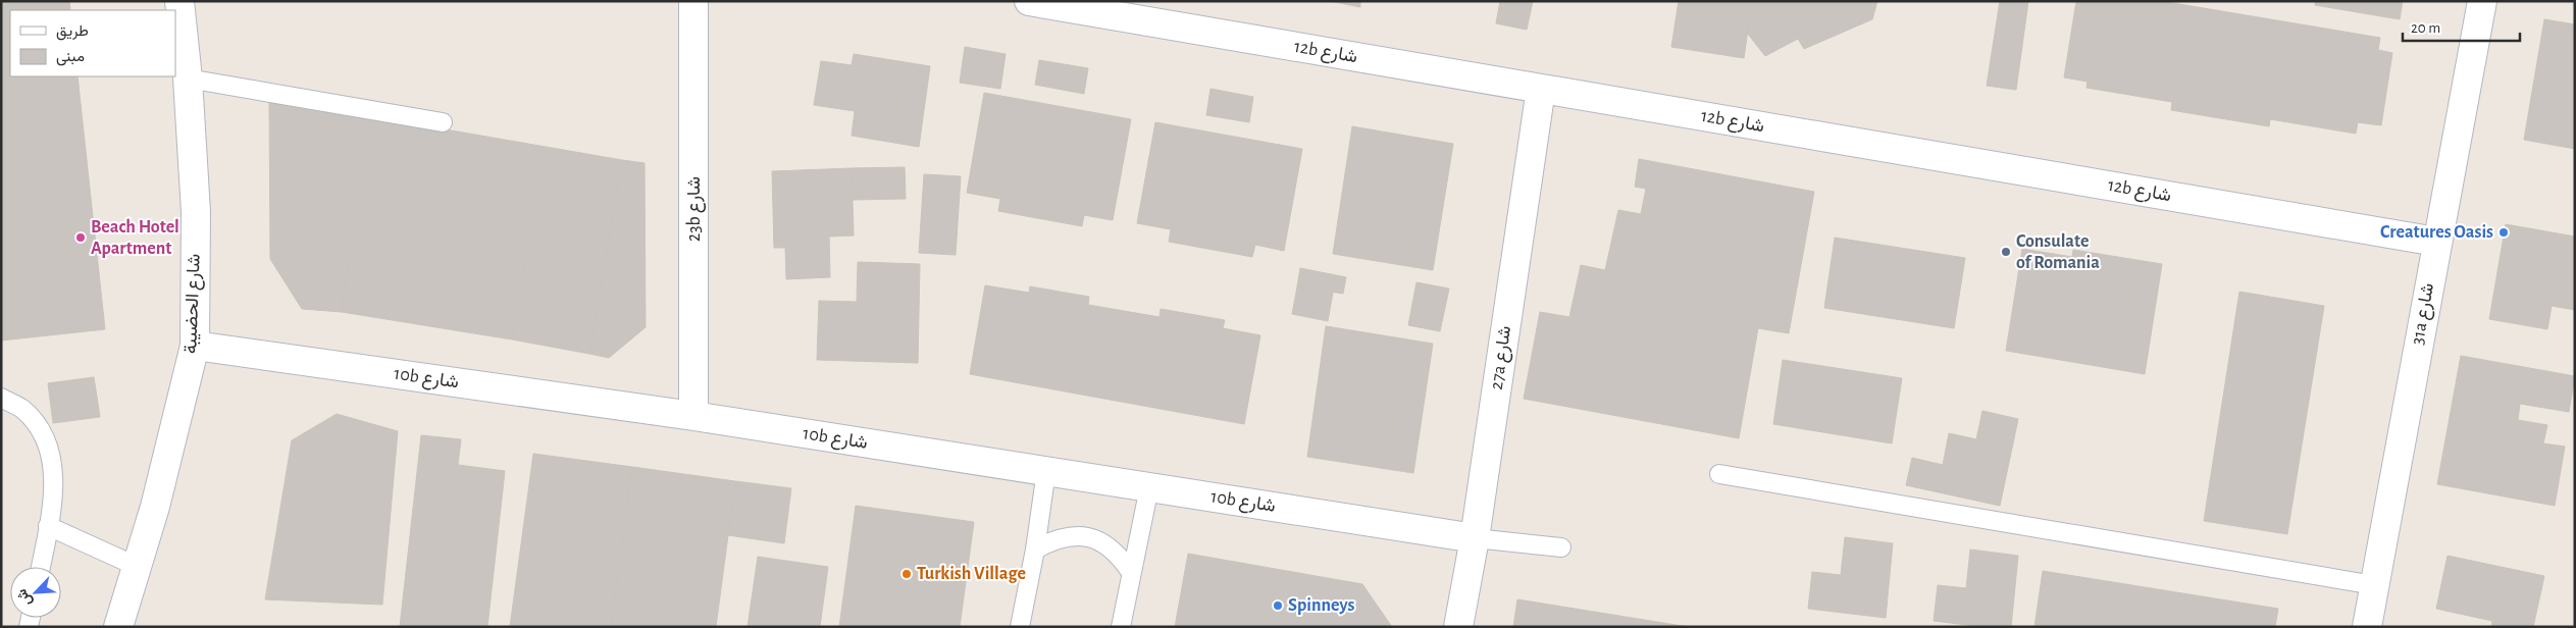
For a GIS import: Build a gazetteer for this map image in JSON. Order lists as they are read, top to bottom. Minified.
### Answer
{"streets":{"street":["12b شارع","23b شارع","شارع الحضيبة","31a شارع","27a شارع","10b شارع"]},"crossings":[["12b شارع","31a شارع"],["12b شارع","27a شارع"],["23b شارع","10b شارع"],["شارع الحضيبة","10b شارع"],["27a شارع","10b شارع"]],"places":["Creatures Oasis","Beach Hotel Apartment","Consulate of Romania","Turkish Village","Spinneys"],"legend":["طريق","مبنى"],"scale_bar":"20 m","north":"bottom left"}
